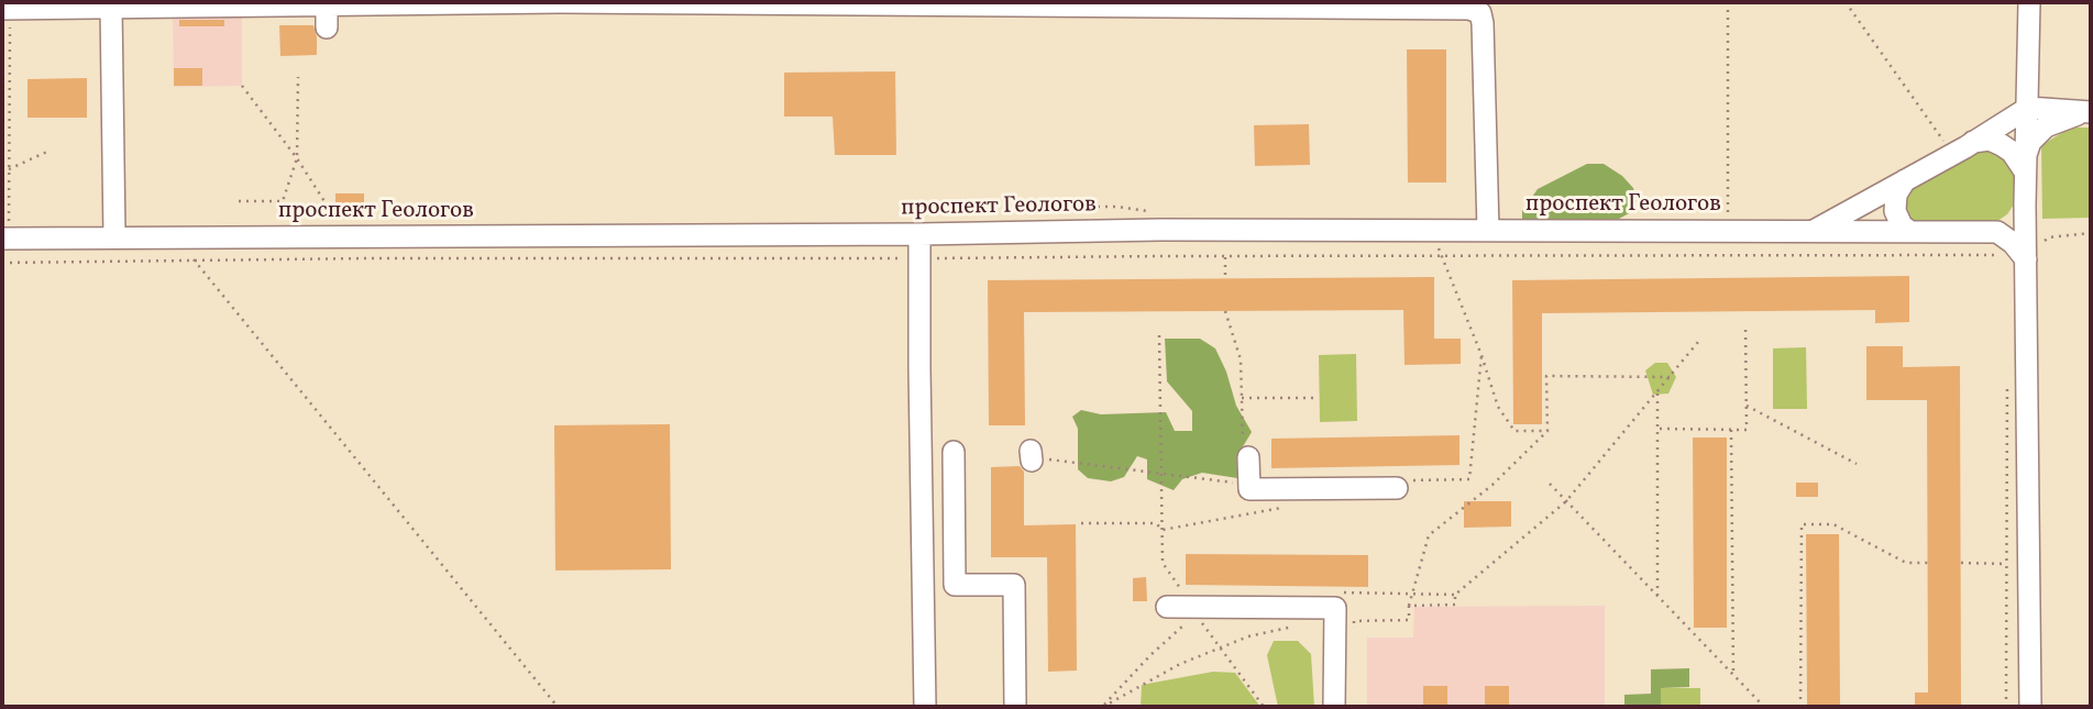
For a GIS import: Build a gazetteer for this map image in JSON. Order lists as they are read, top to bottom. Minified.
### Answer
{"streets":{"street":["проспект Геологов"]}}
